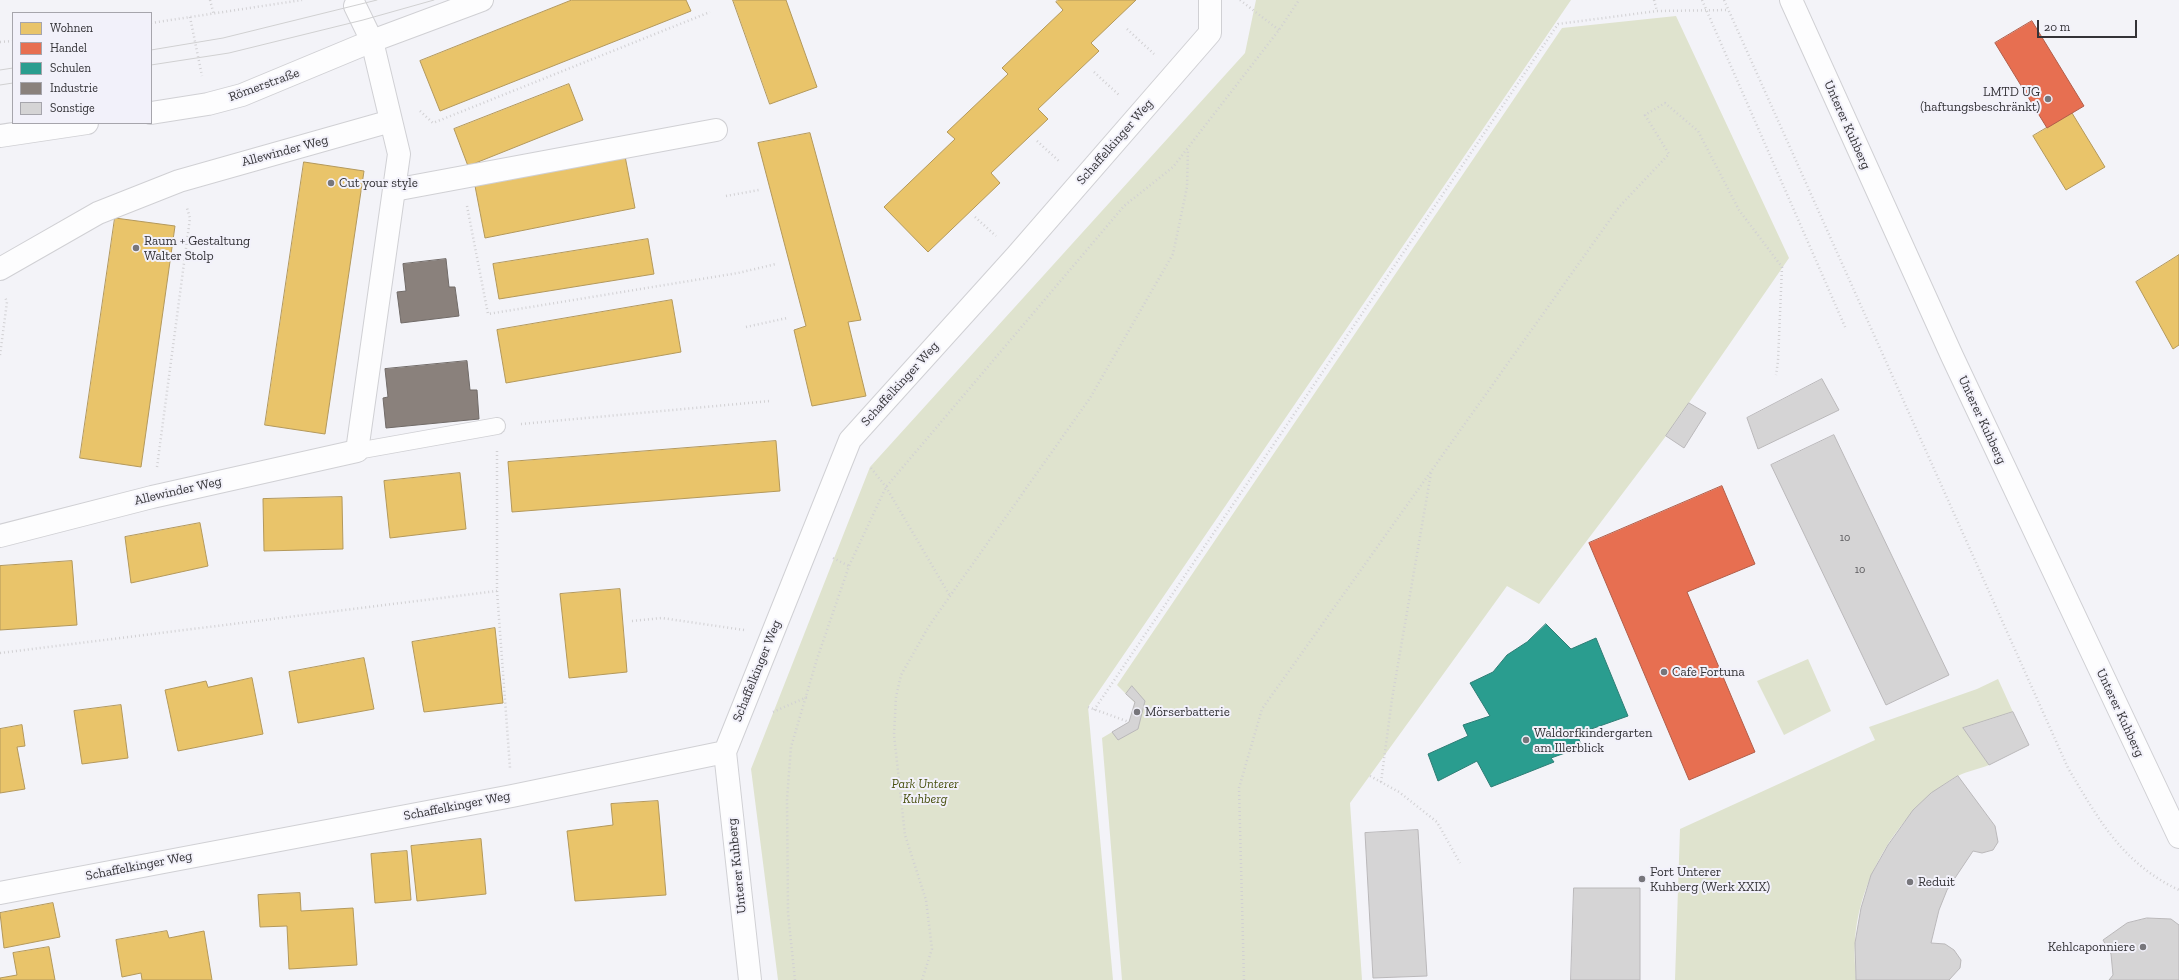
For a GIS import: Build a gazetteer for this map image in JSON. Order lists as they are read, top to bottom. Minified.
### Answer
{"streets":{"street":["Römerstraße","Unterer Kuhberg","Schaffelkinger Weg","Allewinder Weg"]},"crossings":[["Unterer Kuhberg","Schaffelkinger Weg"]],"parks":["Park Unterer Kuhberg"],"places":["LMTD UG (haftungsbeschränkt)","Cut your style","Raum + Gestaltung Walter Stolp","Cafe Fortuna","Mörserbatterie","Waldorfkindergarten am Illerblick","Fort Unterer Kuhberg (Werk XXIX)","Reduit","Kehlcaponniere"],"house_numbers":["10","10"],"legend":["Wohnen","Handel","Schulen","Industrie","Sonstige"],"scale_bar":"20 m"}
